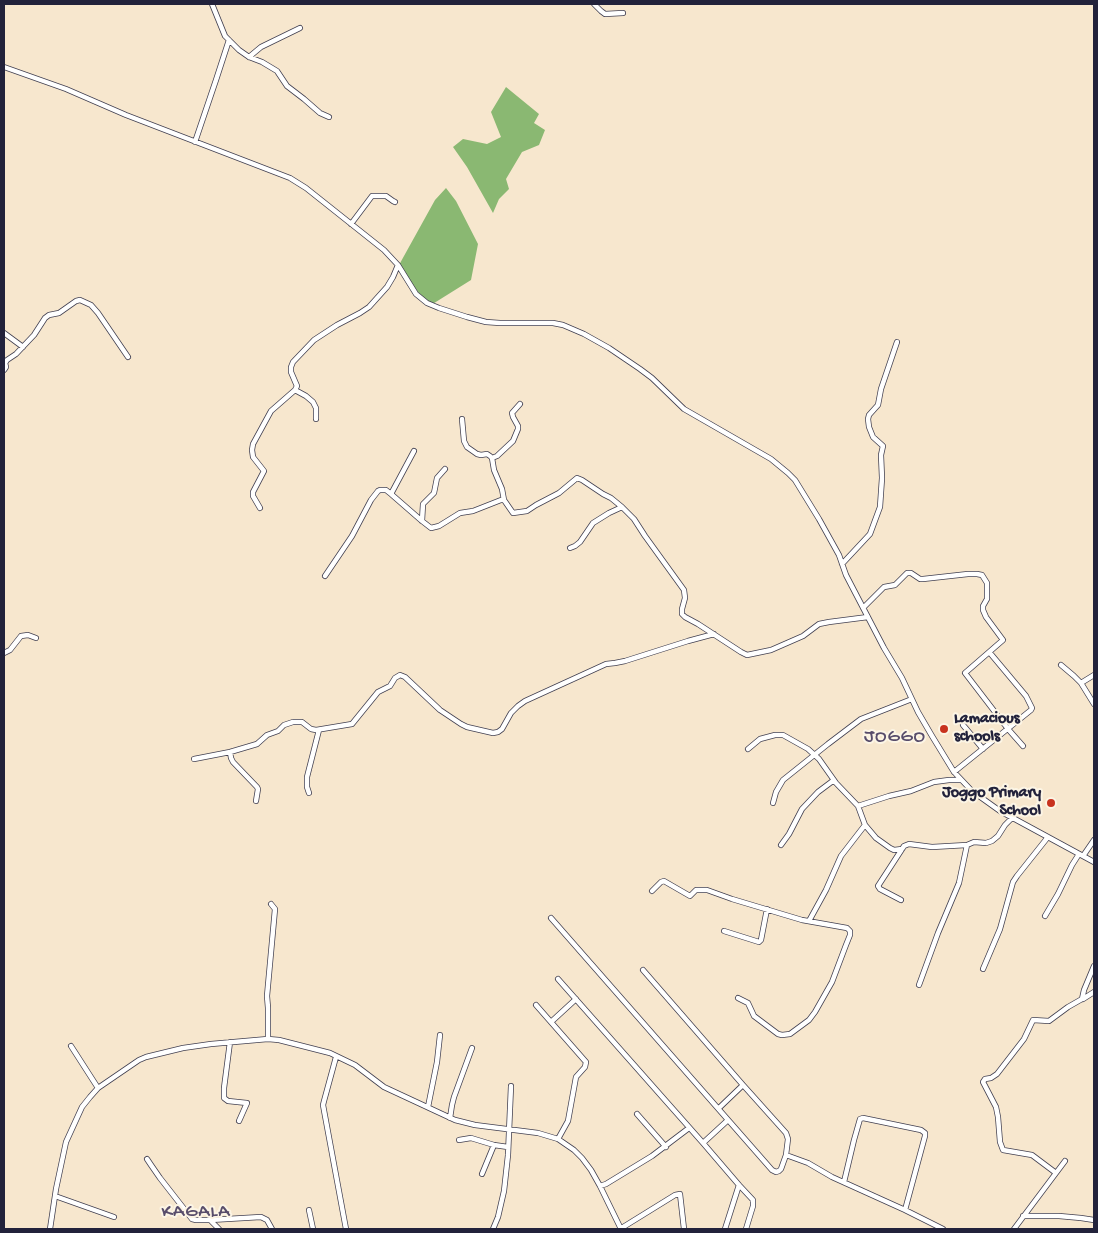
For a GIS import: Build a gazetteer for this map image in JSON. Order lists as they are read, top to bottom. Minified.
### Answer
{"districts":["JOGGO","KAGALA"],"places":["Lamacious schools","Joggo Primary School"]}
